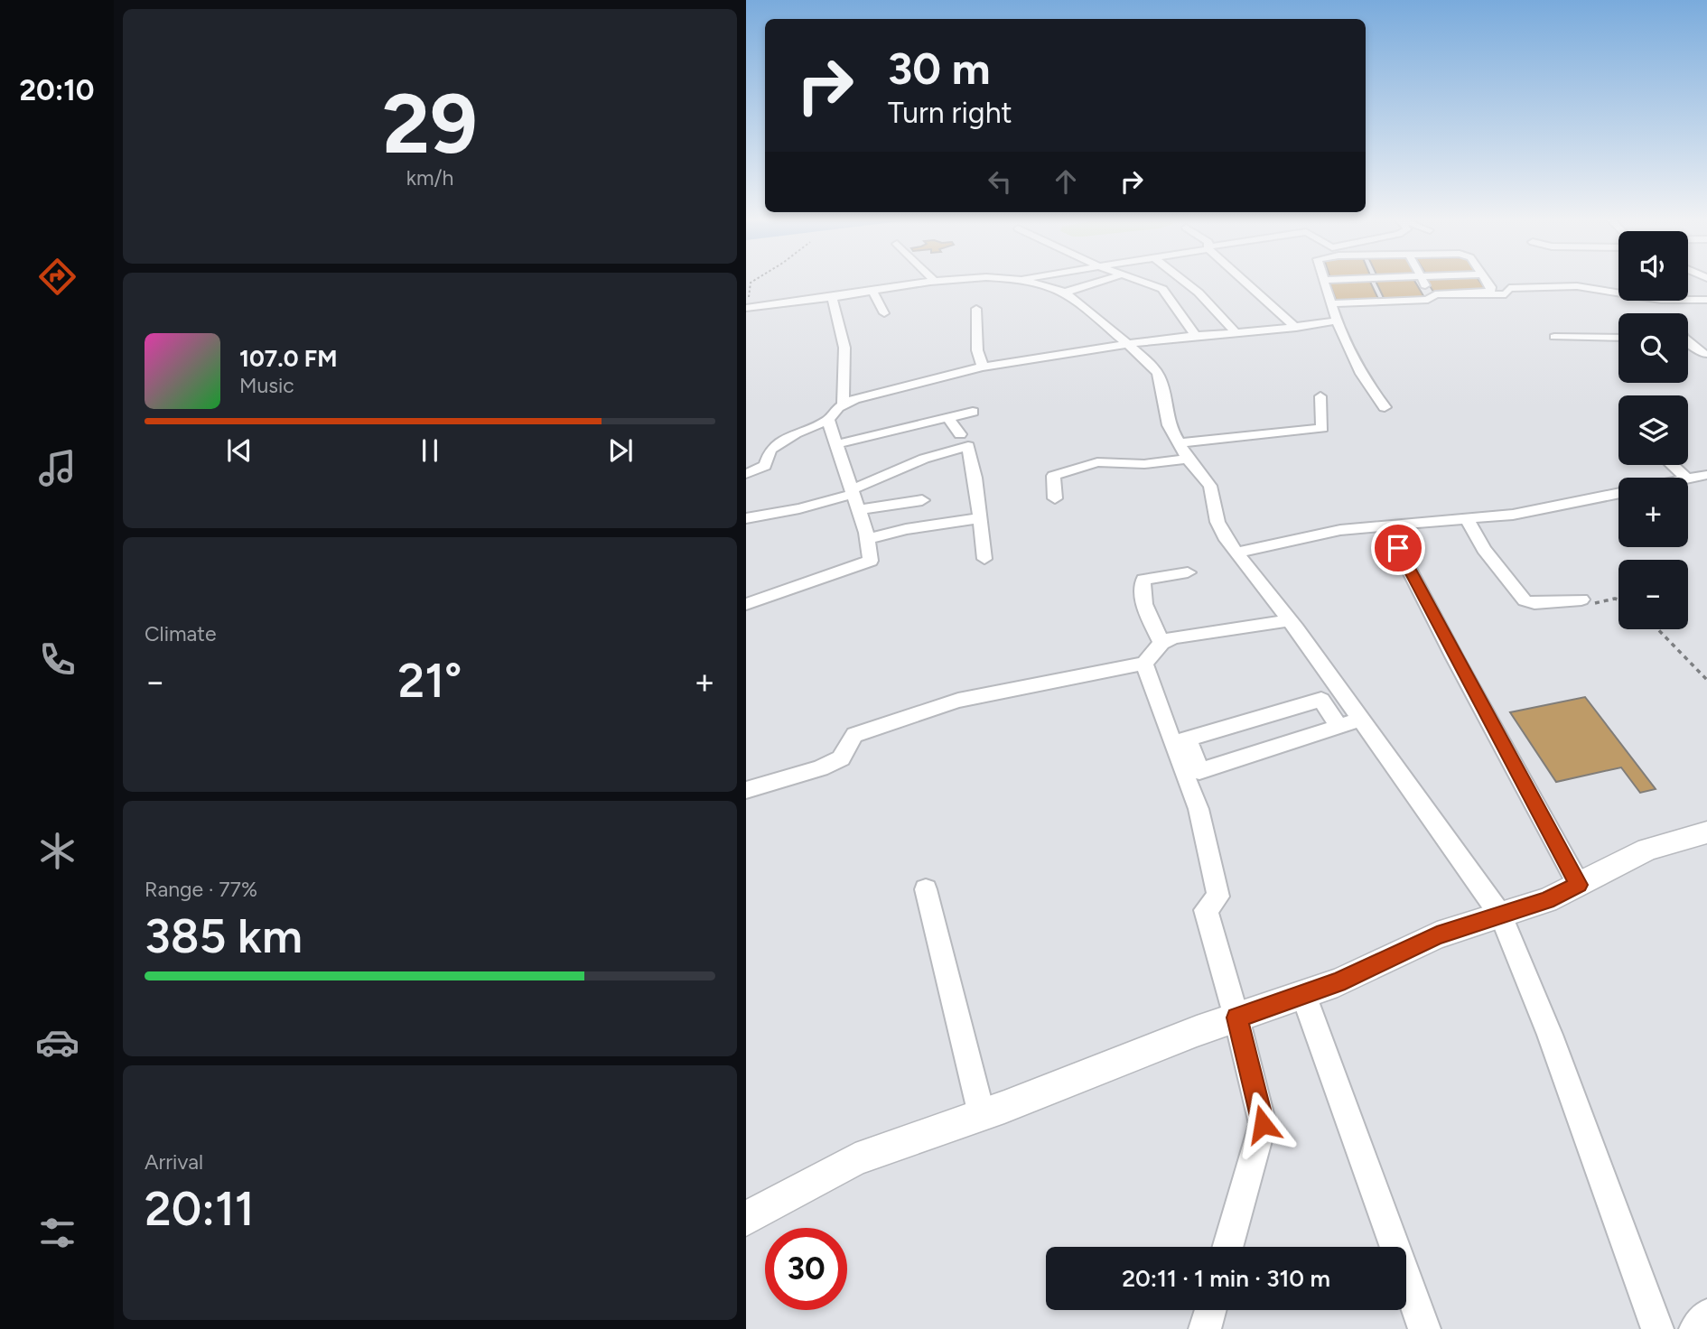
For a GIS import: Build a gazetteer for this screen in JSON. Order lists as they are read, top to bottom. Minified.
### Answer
{"page":{"tabs":"20:10","tile":[["29","km/h"],"Climate",["Range · 77%","385 km"],["Arrival","20:11"]],"turn":["30 m","Turn right"],"map_buttons":["+","−"],"song":["107.0 FM","Music"],"heat":["−","21°","+"],"limit":"30","trip":"20:11 · 1 min · 310 m"}}
